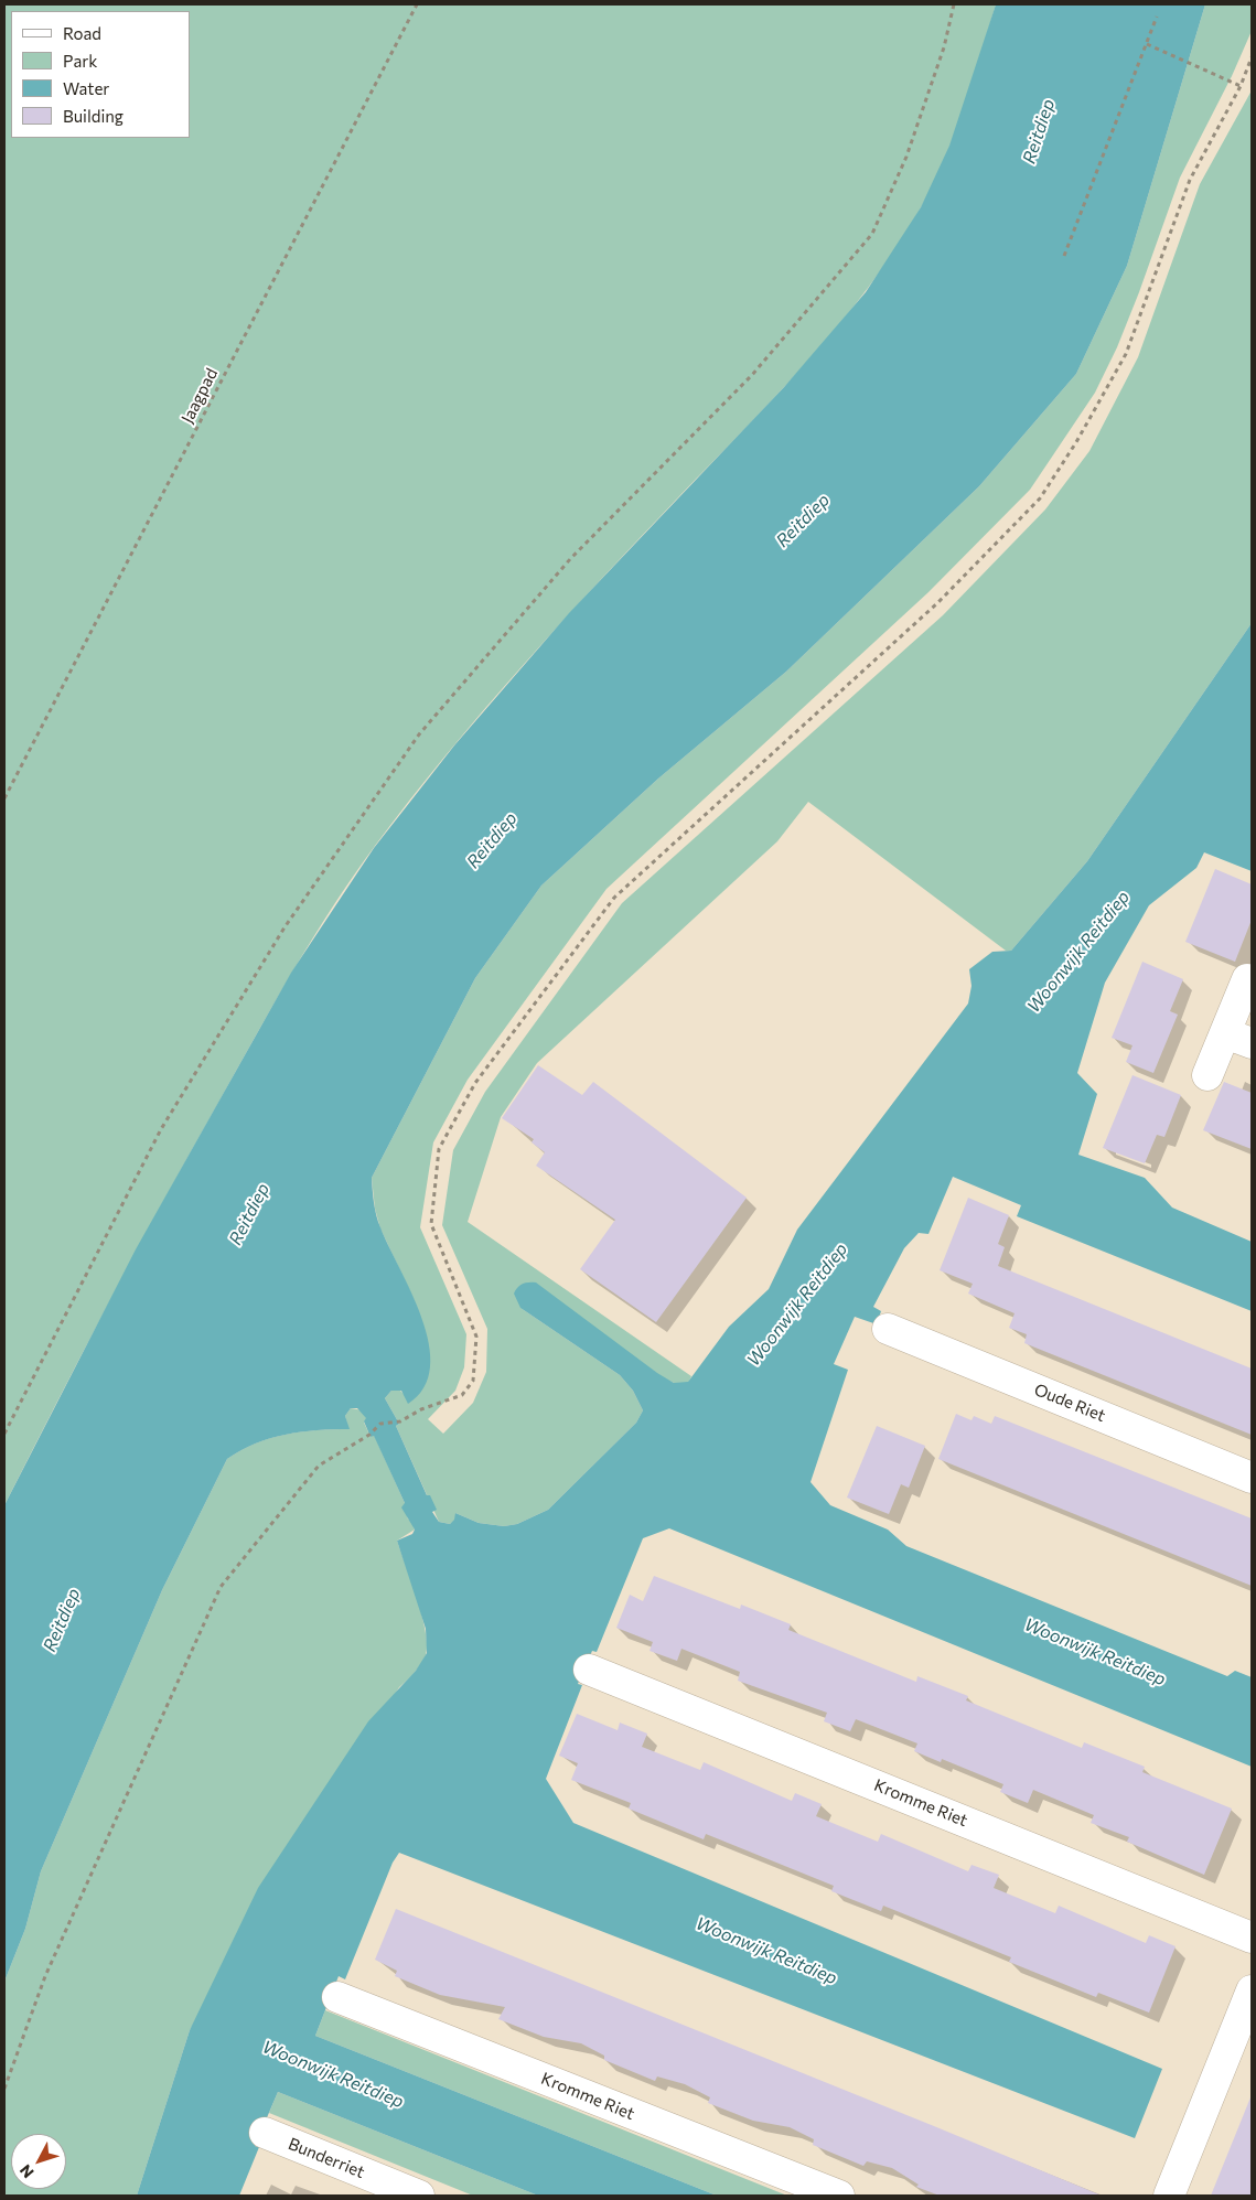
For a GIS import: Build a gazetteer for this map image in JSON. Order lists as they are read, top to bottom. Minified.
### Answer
{"streets":{"street":["Oude Riet","Kromme Riet","Bunderriet"],"path":["Jaagpad"]},"water":["Reitdiep","Woonwijk Reitdiep"],"legend":["Road","Park","Water","Building"],"north":"bottom left"}
